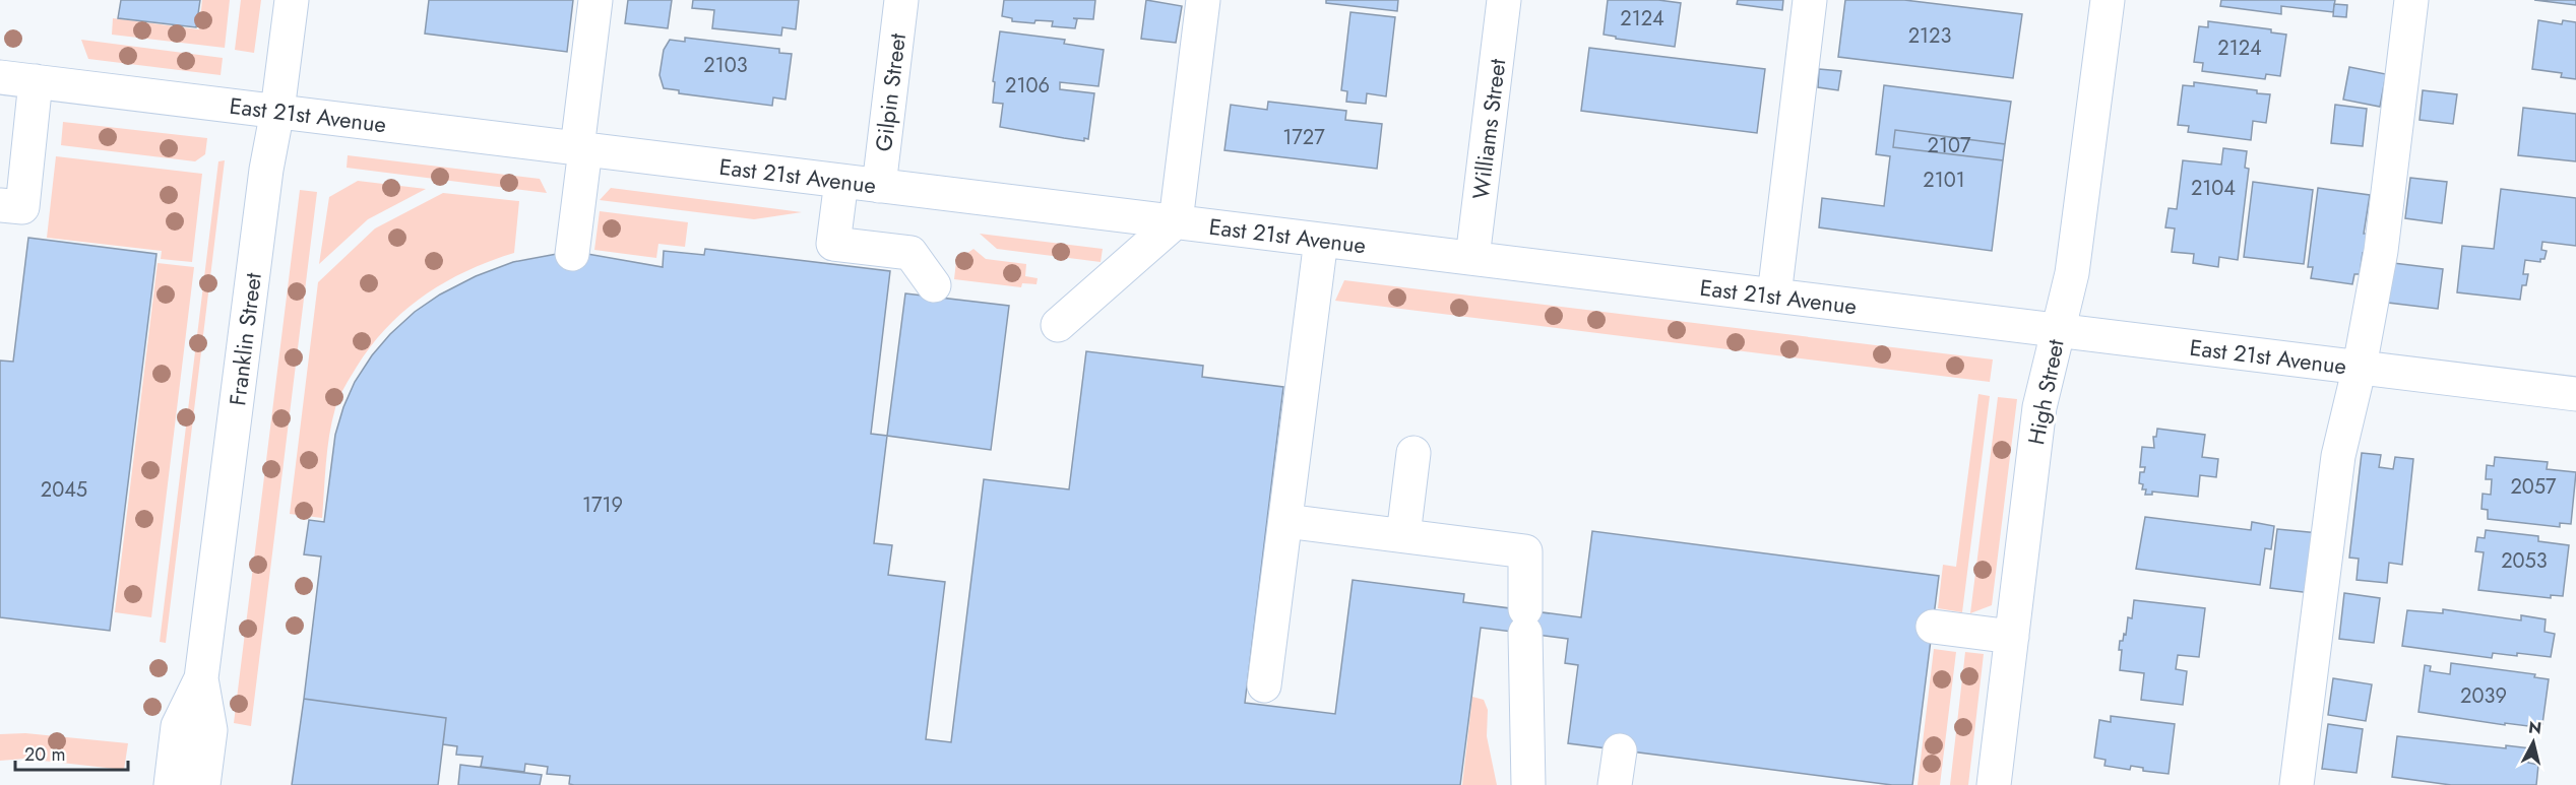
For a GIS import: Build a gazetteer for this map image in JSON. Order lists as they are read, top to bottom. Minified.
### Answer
{"streets":{"street":["Gilpin Street","East 21st Avenue","Williams Street","Franklin Street","High Street"]},"crossings":[["Gilpin Street","East 21st Avenue"],["East 21st Avenue","Williams Street"],["East 21st Avenue","Franklin Street"],["East 21st Avenue","High Street"]],"house_numbers":["2124","2123","2124","2103","2106","1727","2107","2101","2104","2057","2045","1719","2053","2039"],"scale_bar":"20 m","north":"top"}
